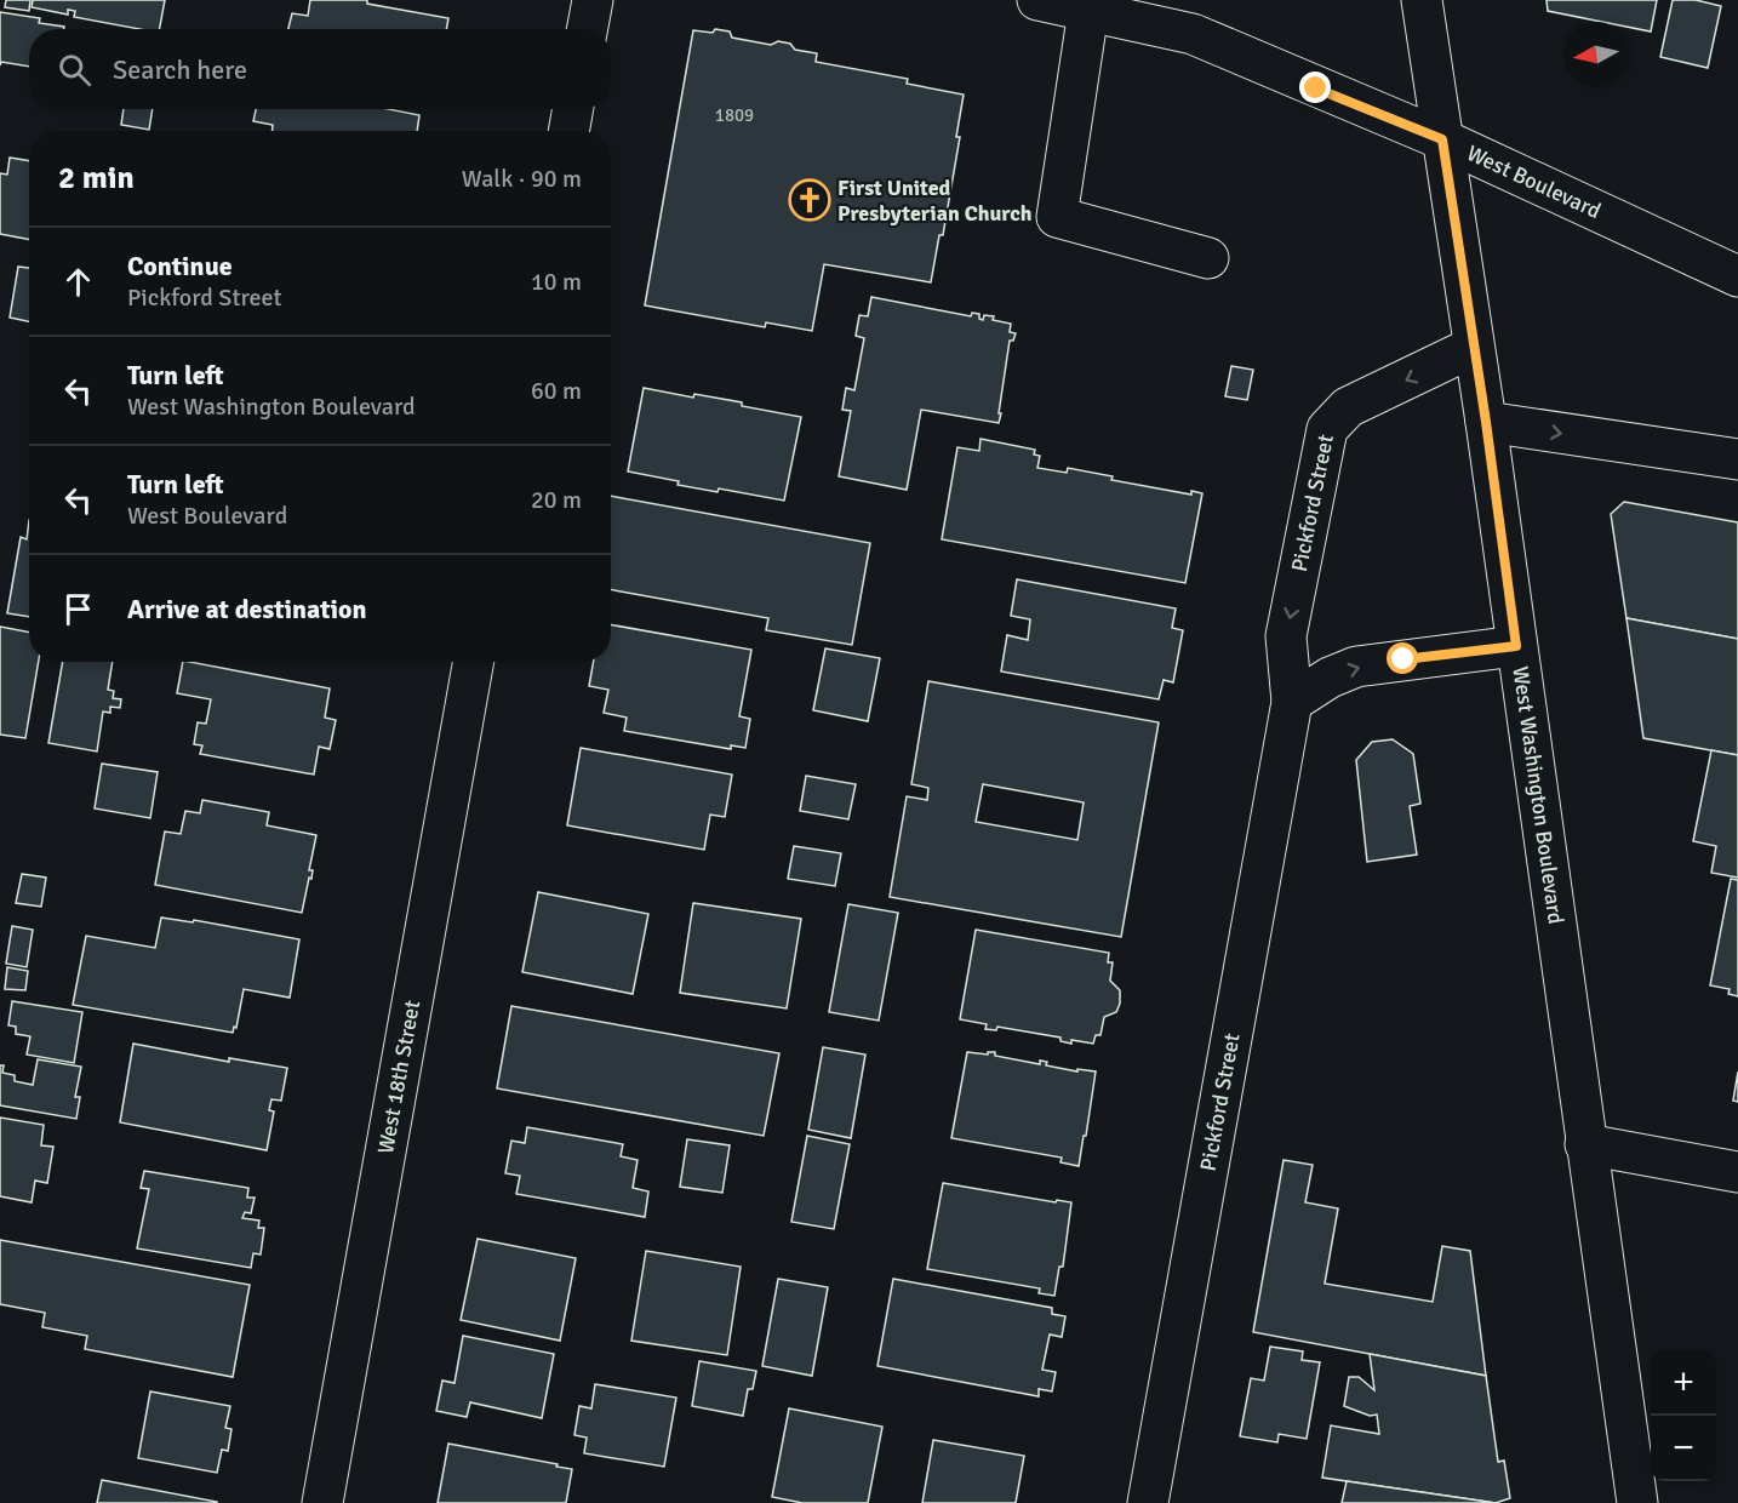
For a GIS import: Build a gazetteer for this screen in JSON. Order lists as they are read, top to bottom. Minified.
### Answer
{"streets":{"street":["West Boulevard","Pickford Street","West Washington Boulevard","West 18th Street"]},"crossings":[["West Boulevard","West Washington Boulevard"],["Pickford Street","West Washington Boulevard"]],"places":{"church":["First United Presbyterian Church"]},"house_numbers":["1809"],"north":"left","page":{"search":"Search here","heading":["2 min","Walk · 90 m"],"list":[["Continue","Pickford Street","10 m"],["Turn left","West Washington Boulevard","60 m"],["Turn left","West Boulevard","20 m"],"Arrive at destination"],"map_buttons":["+","−"]}}
